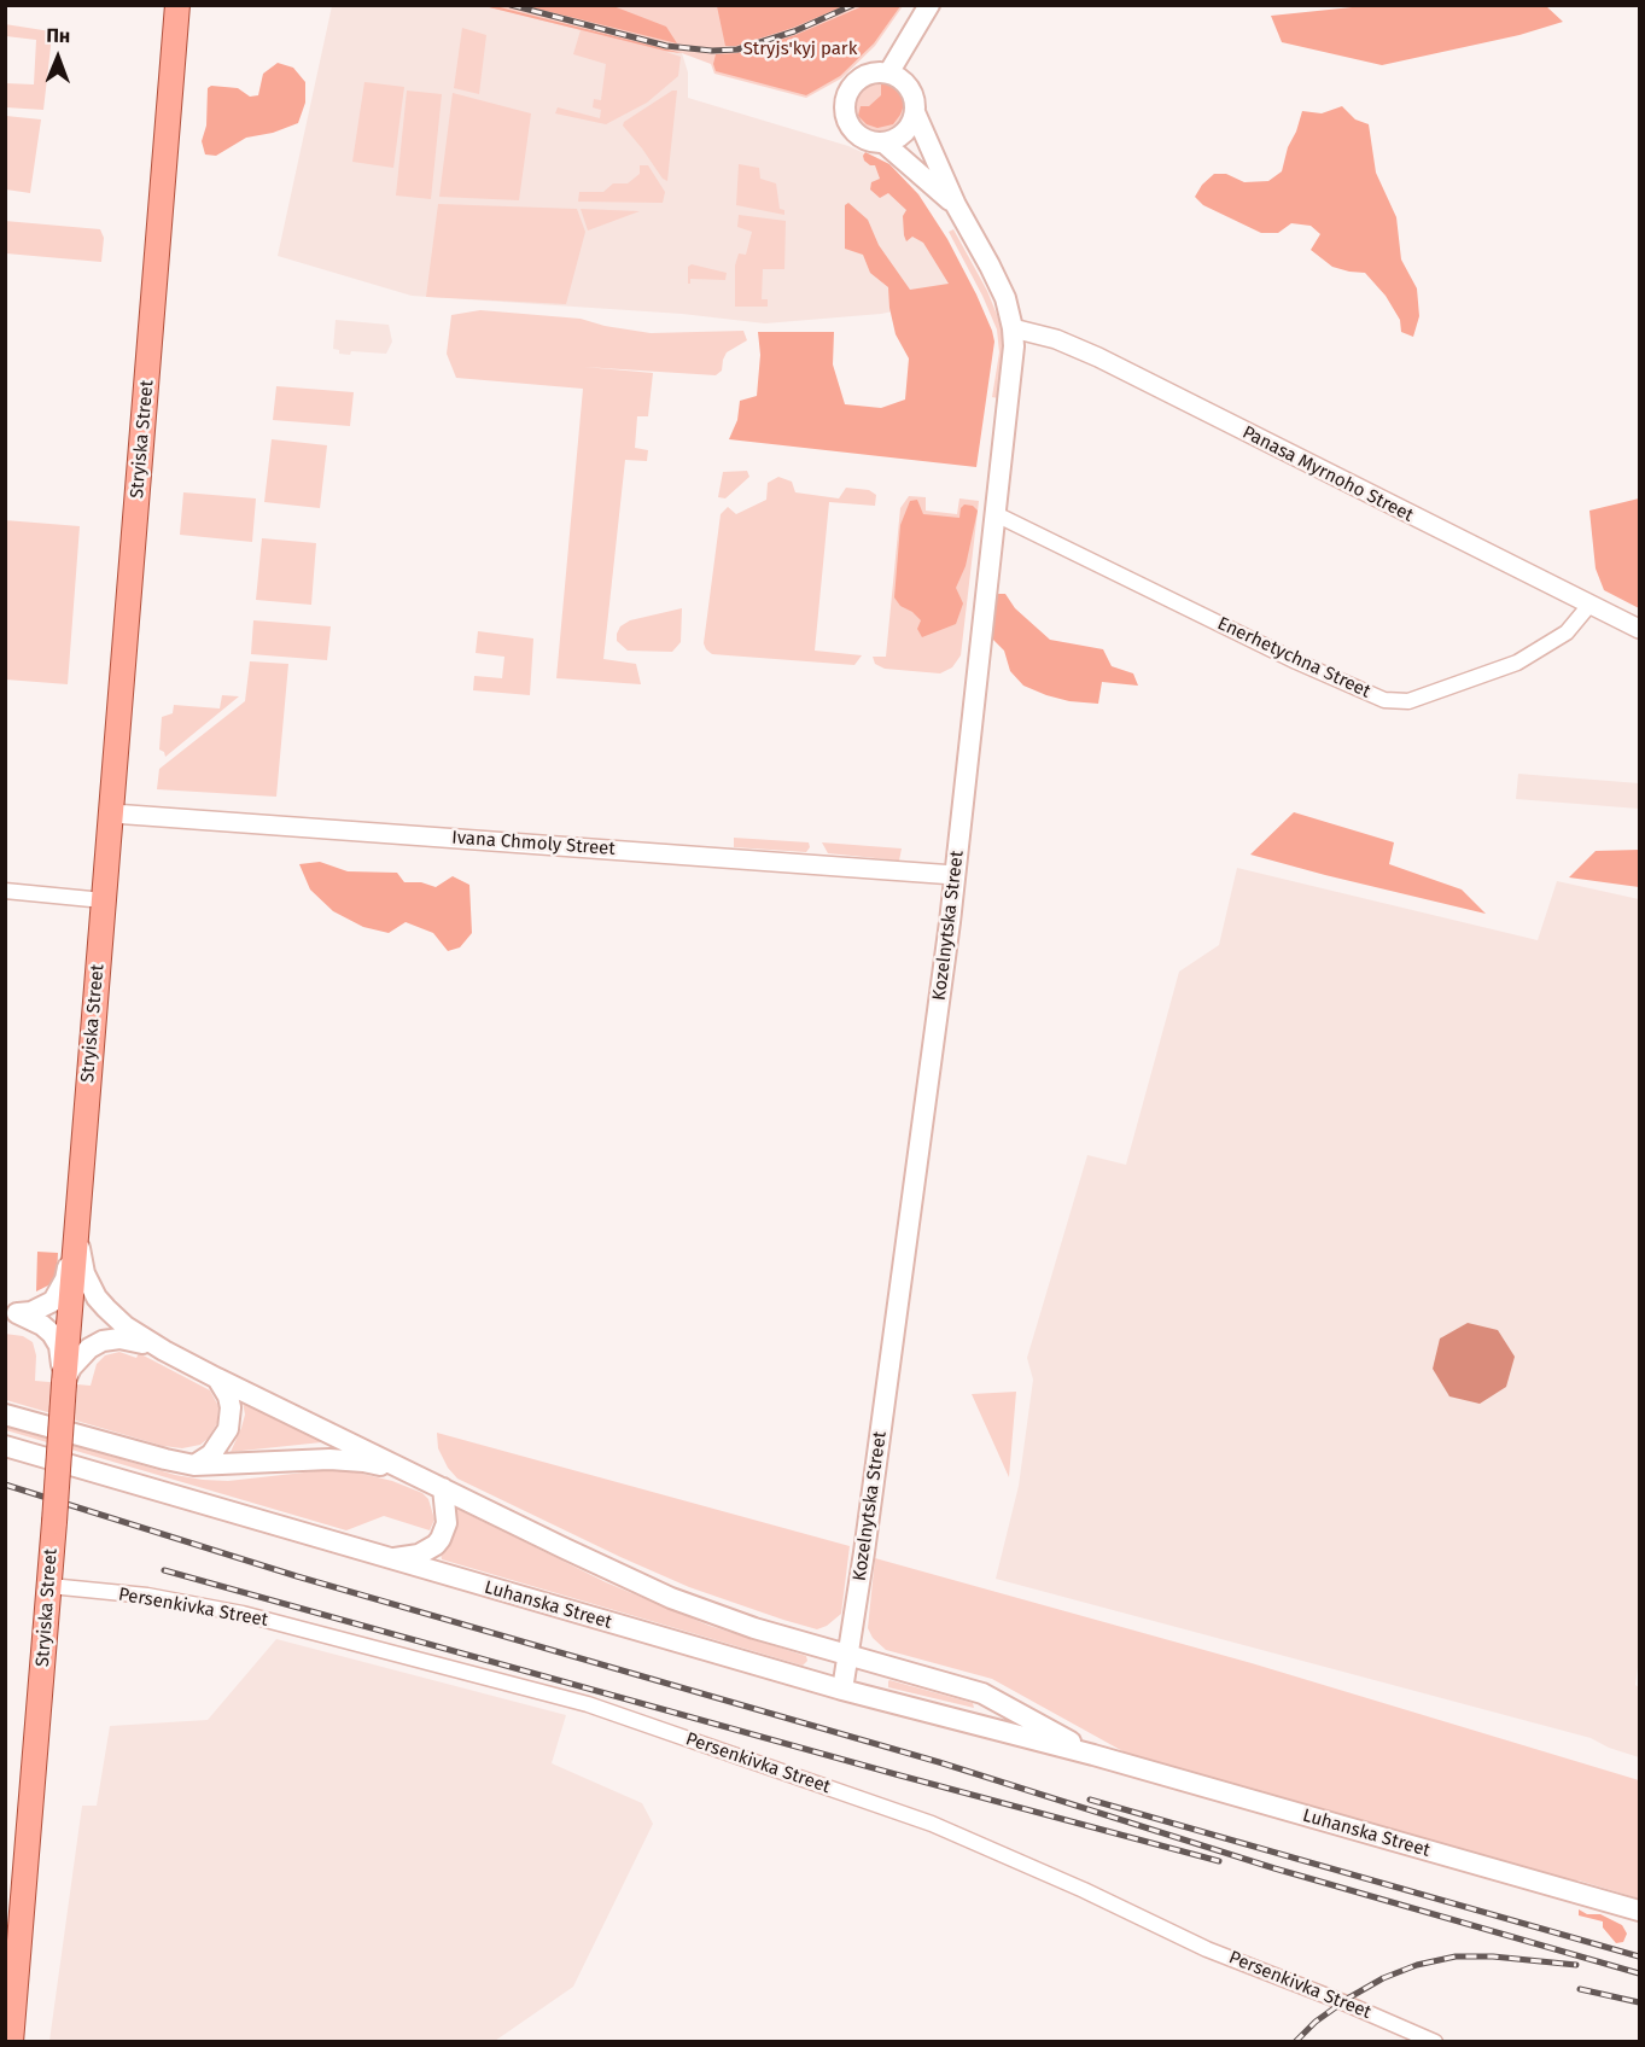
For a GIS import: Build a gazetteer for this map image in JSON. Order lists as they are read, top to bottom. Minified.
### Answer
{"streets":{"main road":["Stryiska Street","Kozelnytska Street","Luhanska Street"],"street":["Panasa Myrnoho Street","Enerhetychna Street","Ivana Chmoly Street","Persenkivka Street"]},"crossings":[["Stryiska Street","Ivana Chmoly Street"],["Stryiska Street","Luhanska Street"],["Stryiska Street","Persenkivka Street"],["Panasa Myrnoho Street","Enerhetychna Street"],["Panasa Myrnoho Street","Kozelnytska Street"],["Enerhetychna Street","Kozelnytska Street"],["Ivana Chmoly Street","Kozelnytska Street"],["Kozelnytska Street","Luhanska Street"]],"parks":["Stryjs'kyj park"],"north":"top"}
